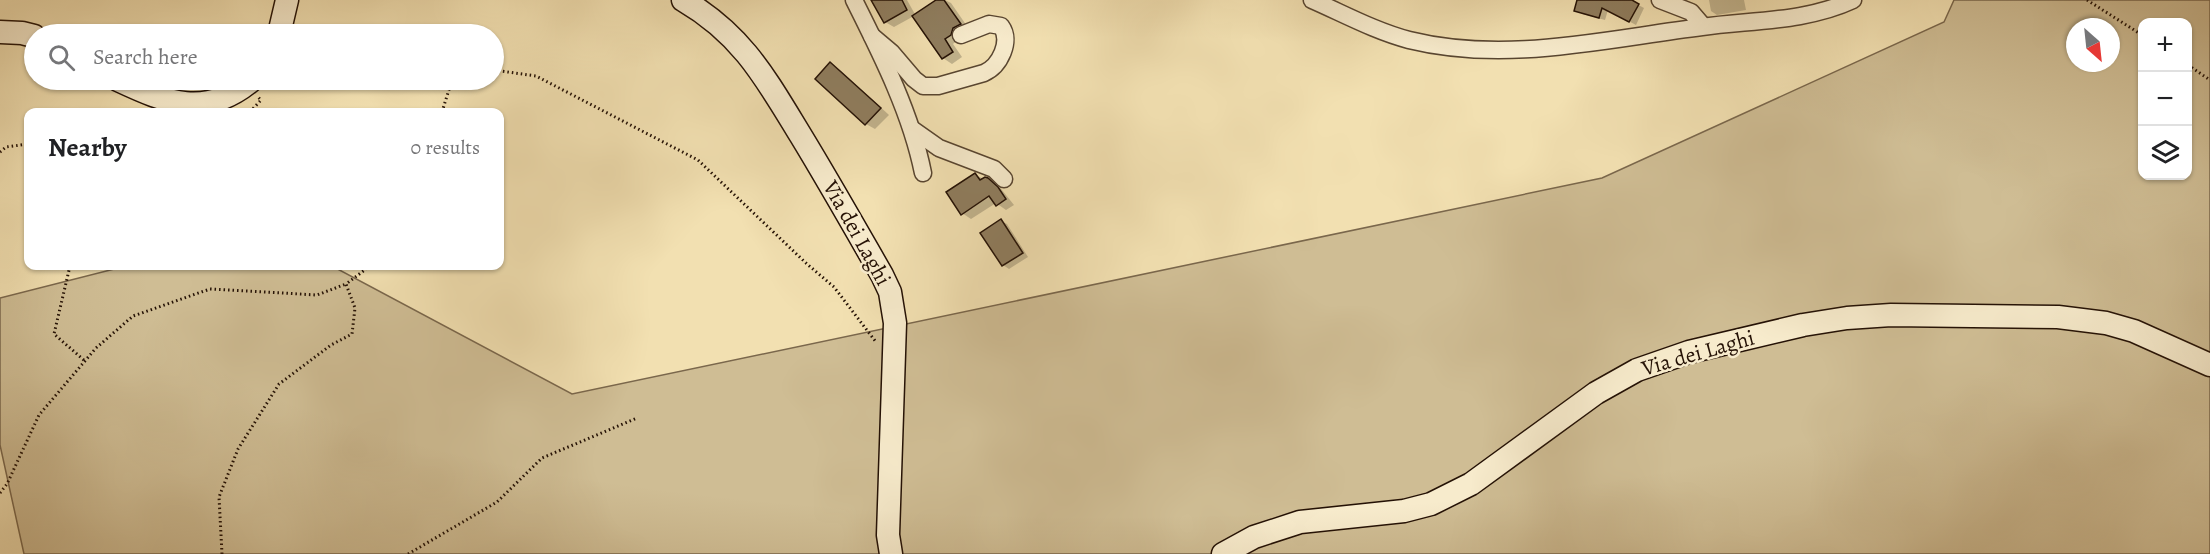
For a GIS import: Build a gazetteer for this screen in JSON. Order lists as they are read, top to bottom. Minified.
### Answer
{"streets":{"main road":["Via dei Laghi"]},"north":"bottom right","page":{"map_buttons":["+","−"],"search":"Search here","heading":["Nearby","0 results"]}}
